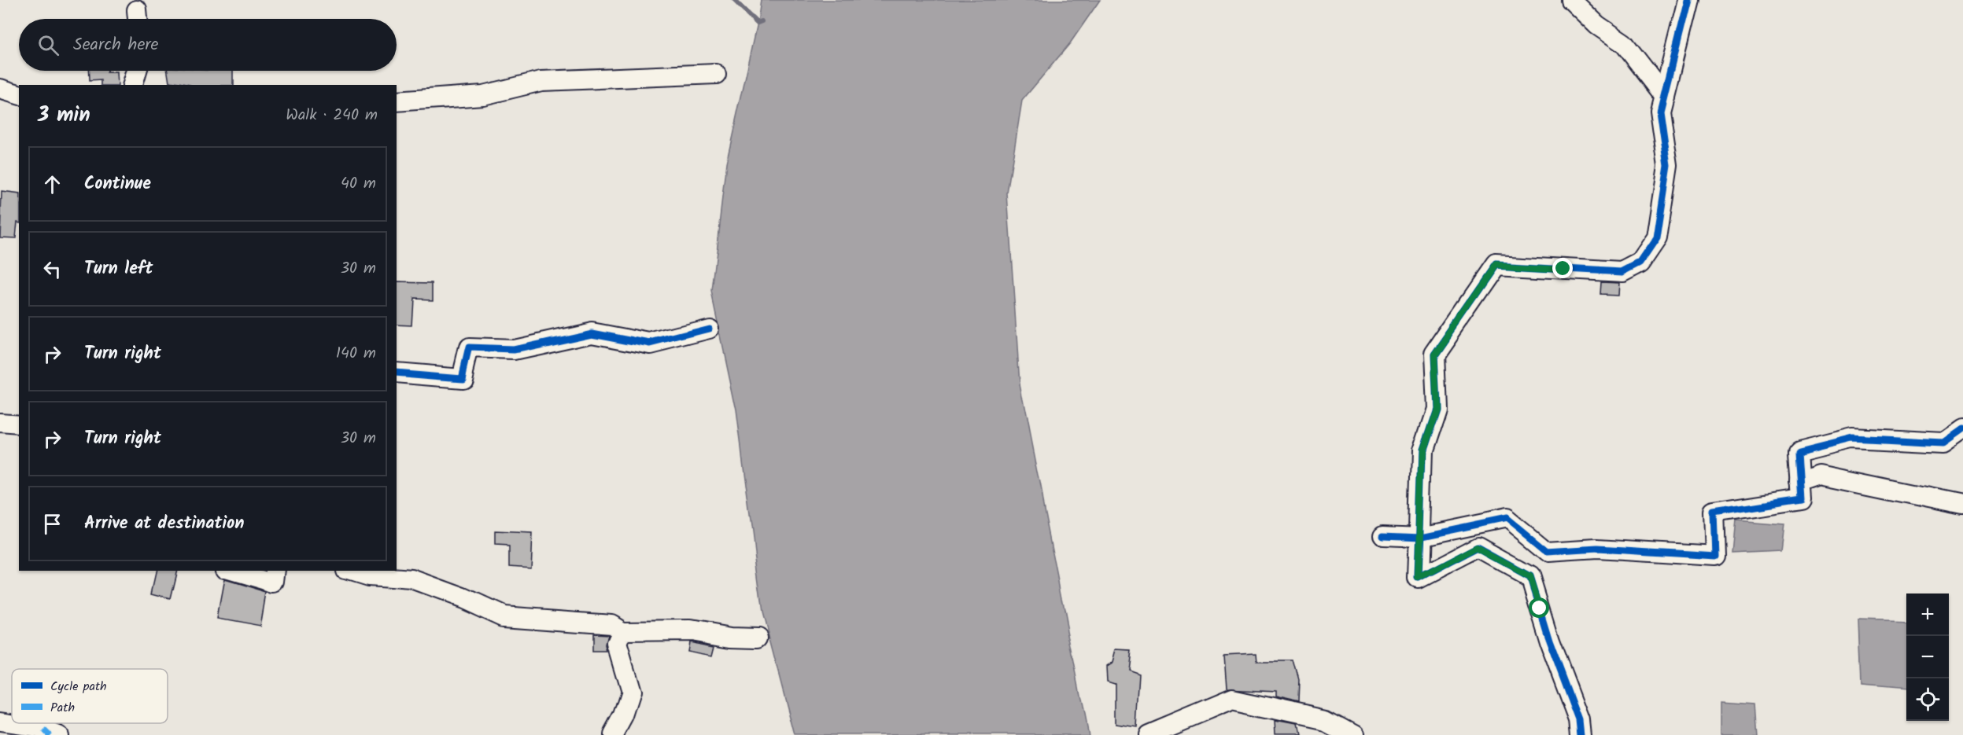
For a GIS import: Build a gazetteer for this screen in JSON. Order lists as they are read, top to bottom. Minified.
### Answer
{"legend":["Cycle path","Path"],"page":{"search":"Search here","heading":["3 min","Walk · 240 m"],"list":[["Continue","40 m"],["Turn left","30 m"],["Turn right","140 m"],["Turn right","30 m"],"Arrive at destination"],"map_buttons":["+","−"]}}
